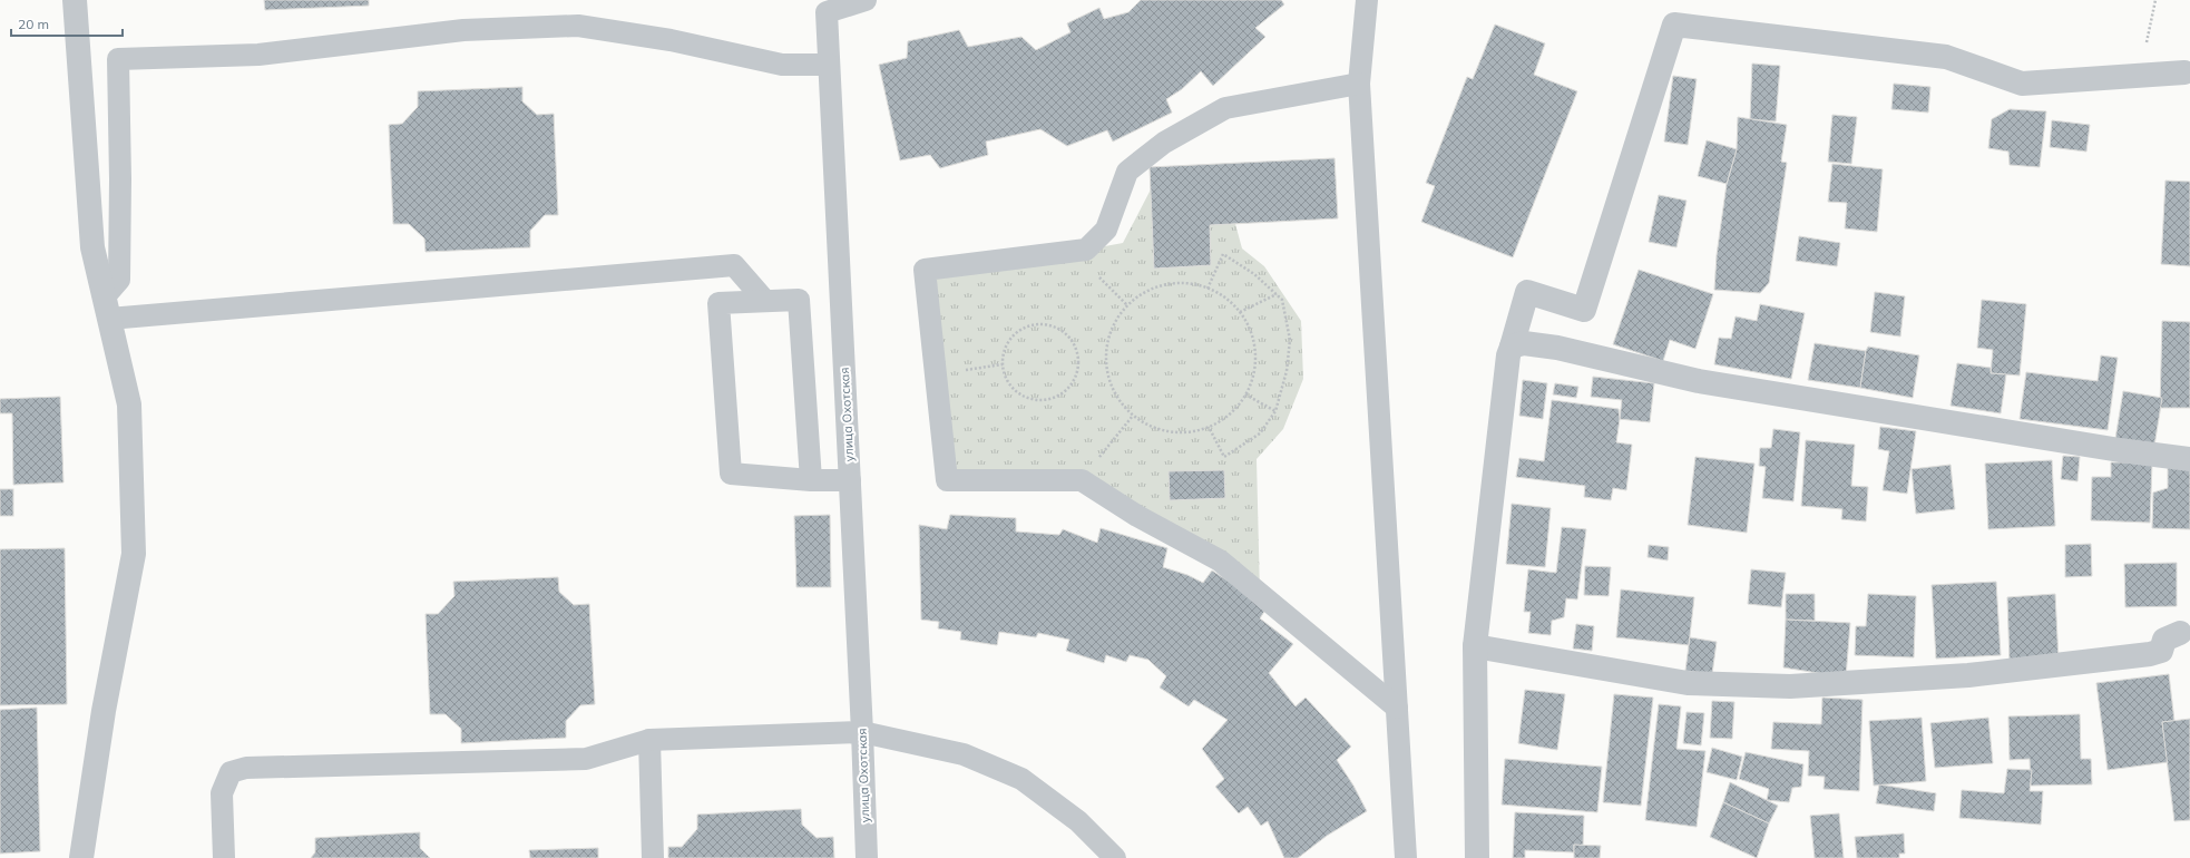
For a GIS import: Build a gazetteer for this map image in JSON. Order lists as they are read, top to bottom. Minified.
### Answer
{"streets":{"lane":["улица Охотская"]},"scale_bar":"20 m"}
